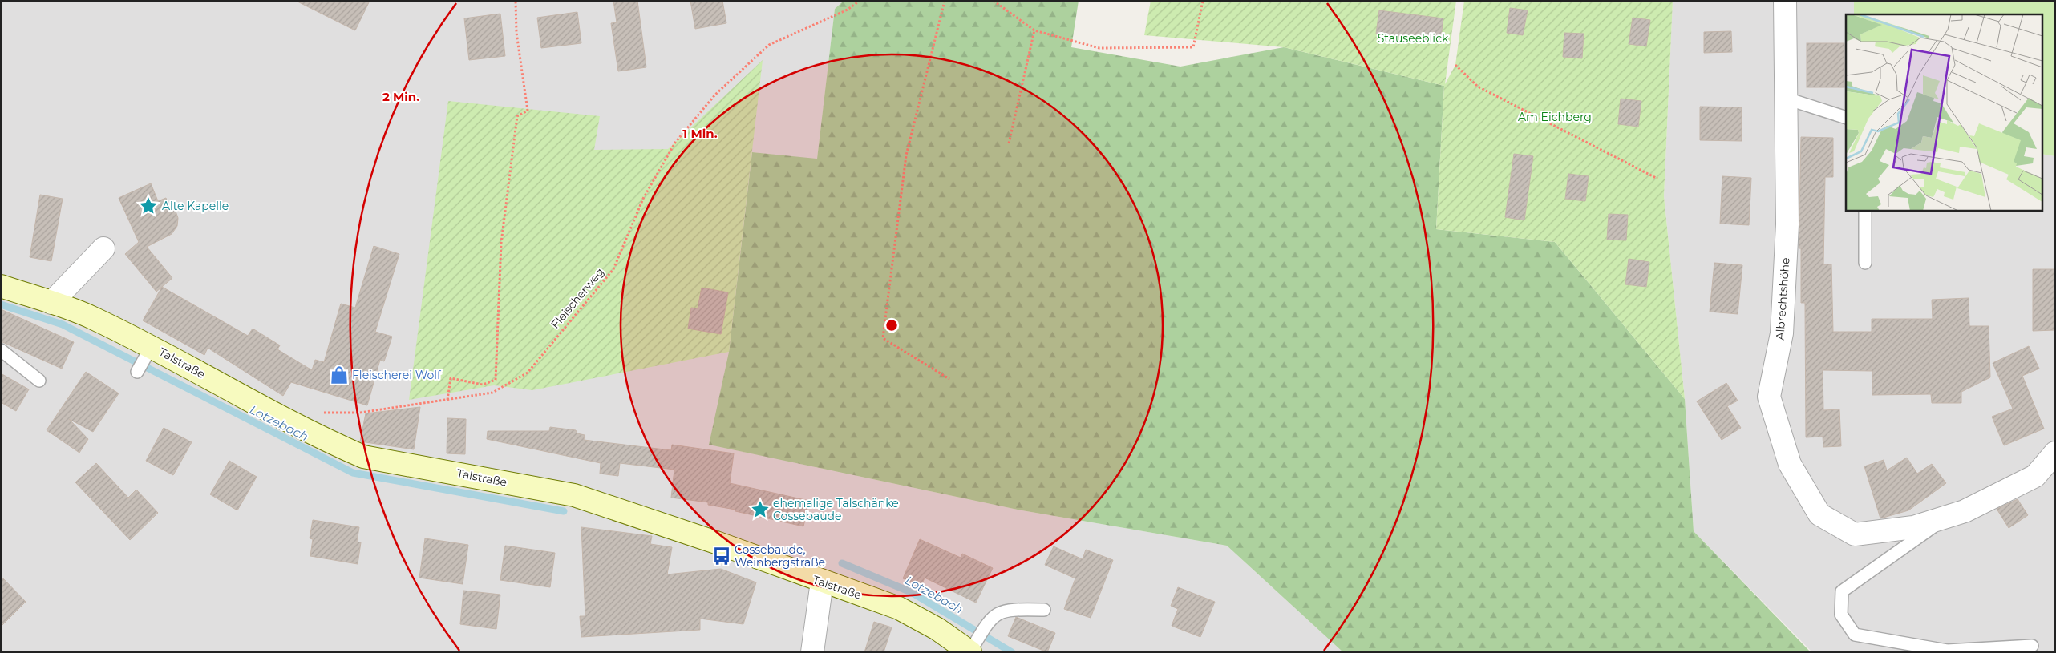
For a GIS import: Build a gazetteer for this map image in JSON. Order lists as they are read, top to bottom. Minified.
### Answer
{"streets":{"street":["Albrechtshöhe","Talstraße"],"path":["Fleischerweg"]},"water":["Lotzebach"],"parks":["Stauseeblick","Am Eichberg"],"places":{"place":["Alte Kapelle","ehemalige Talschänke Cossebaude"],"shop":["Fleischerei Wolf"],"bus stop":["Cossebaude, Weinbergstraße"]},"rings":["2 Min.","1 Min."]}
